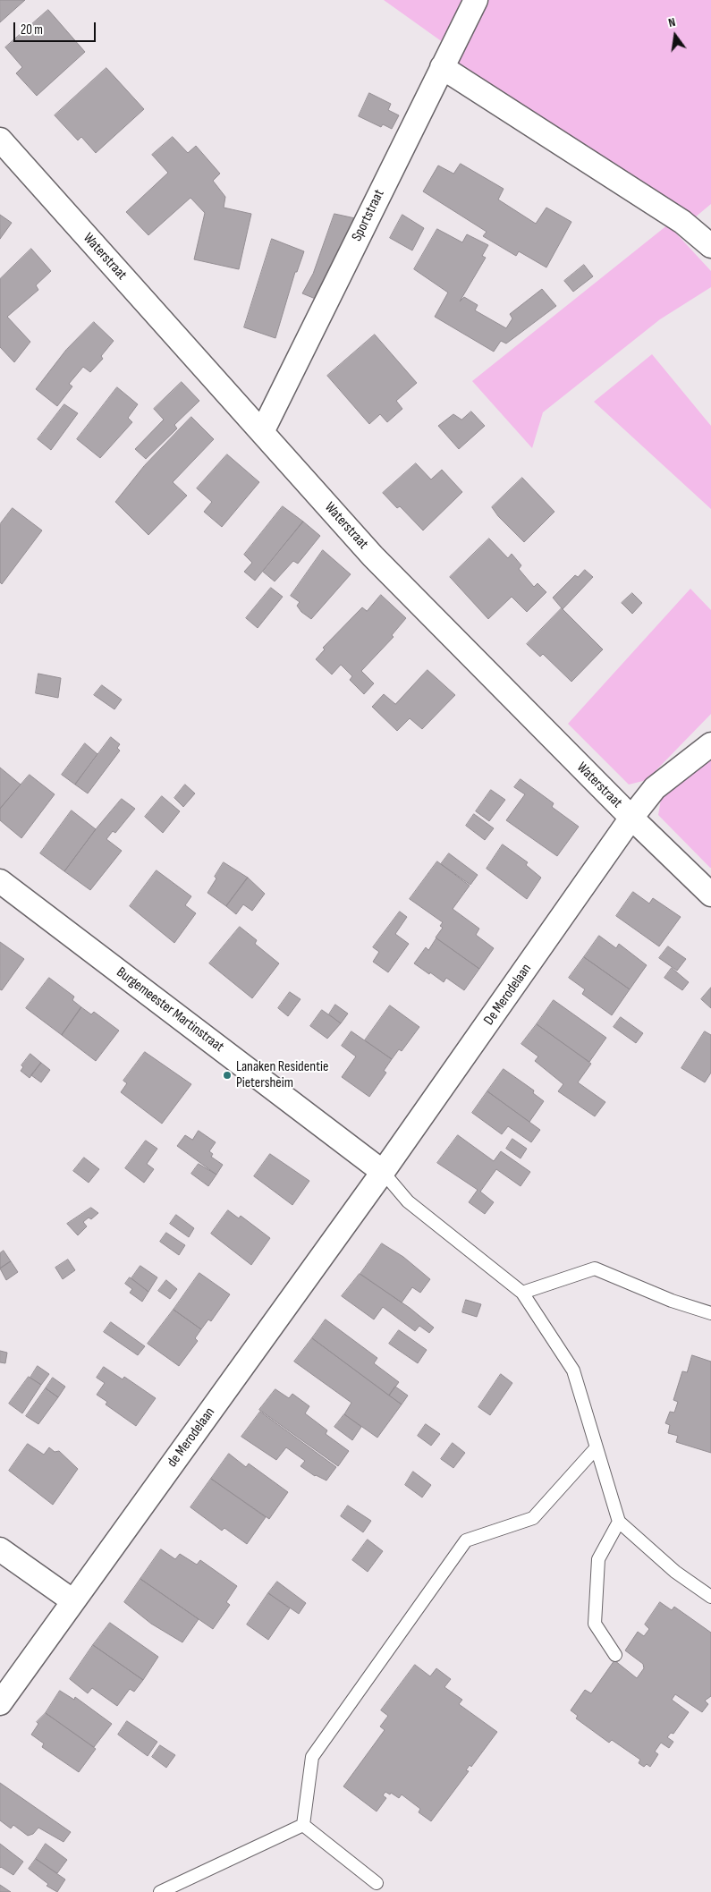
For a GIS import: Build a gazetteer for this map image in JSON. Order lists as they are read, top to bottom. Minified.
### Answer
{"streets":{"street":["Sportstraat","Waterstraat","De Merodelaan","Burgemeester Martinstraat","de Merodelaan"]},"crossings":[["Sportstraat","Waterstraat"],["Waterstraat","De Merodelaan"],["De Merodelaan","Burgemeester Martinstraat"],["De Merodelaan","de Merodelaan"],["Burgemeester Martinstraat","de Merodelaan"]],"places":["Lanaken Residentie Pietersheim"],"scale_bar":"20 m","north":"top"}
